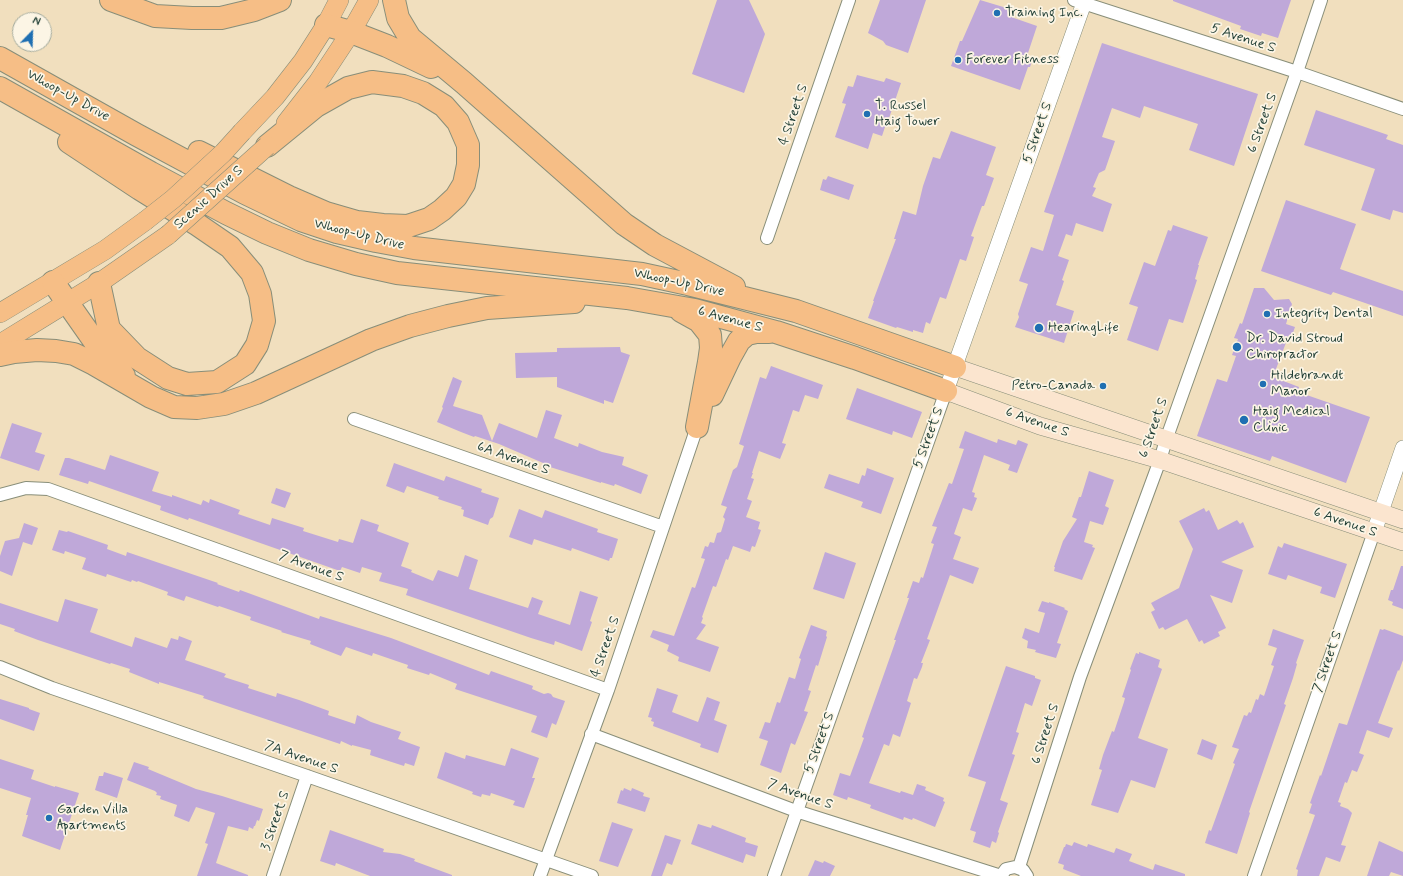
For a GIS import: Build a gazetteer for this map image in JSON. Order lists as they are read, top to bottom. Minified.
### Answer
{"streets":{"highway":["Whoop-Up Drive","6 Avenue S"],"main road":["Scenic Drive S"],"street":["5 Avenue S","4 Street S","6 Street S","5 Street S","6A Avenue S","7 Avenue S","7 Street S","7A Avenue S","3 Street S"]},"crossings":[["5 Avenue S","6 Street S"],["5 Avenue S","5 Street S"],["Whoop-Up Drive","6 Avenue S"],["4 Street S","6A Avenue S"],["4 Street S","7 Avenue S"],["4 Street S","7A Avenue S"],["6 Street S","6 Avenue S"],["5 Street S","6 Avenue S"],["5 Street S","7 Avenue S"],["6 Avenue S","7 Street S"],["7A Avenue S","3 Street S"]],"places":["Training Inc.","Forever Fitness","T. Russel Haig Tower","Integrity Dental","HearingLife","Dr. David Stroud Chiropractor","Hildebrandt Manor","Petro-Canada","Haig Medical Clinic","Garden Villa Apartments"],"north":"top right"}
